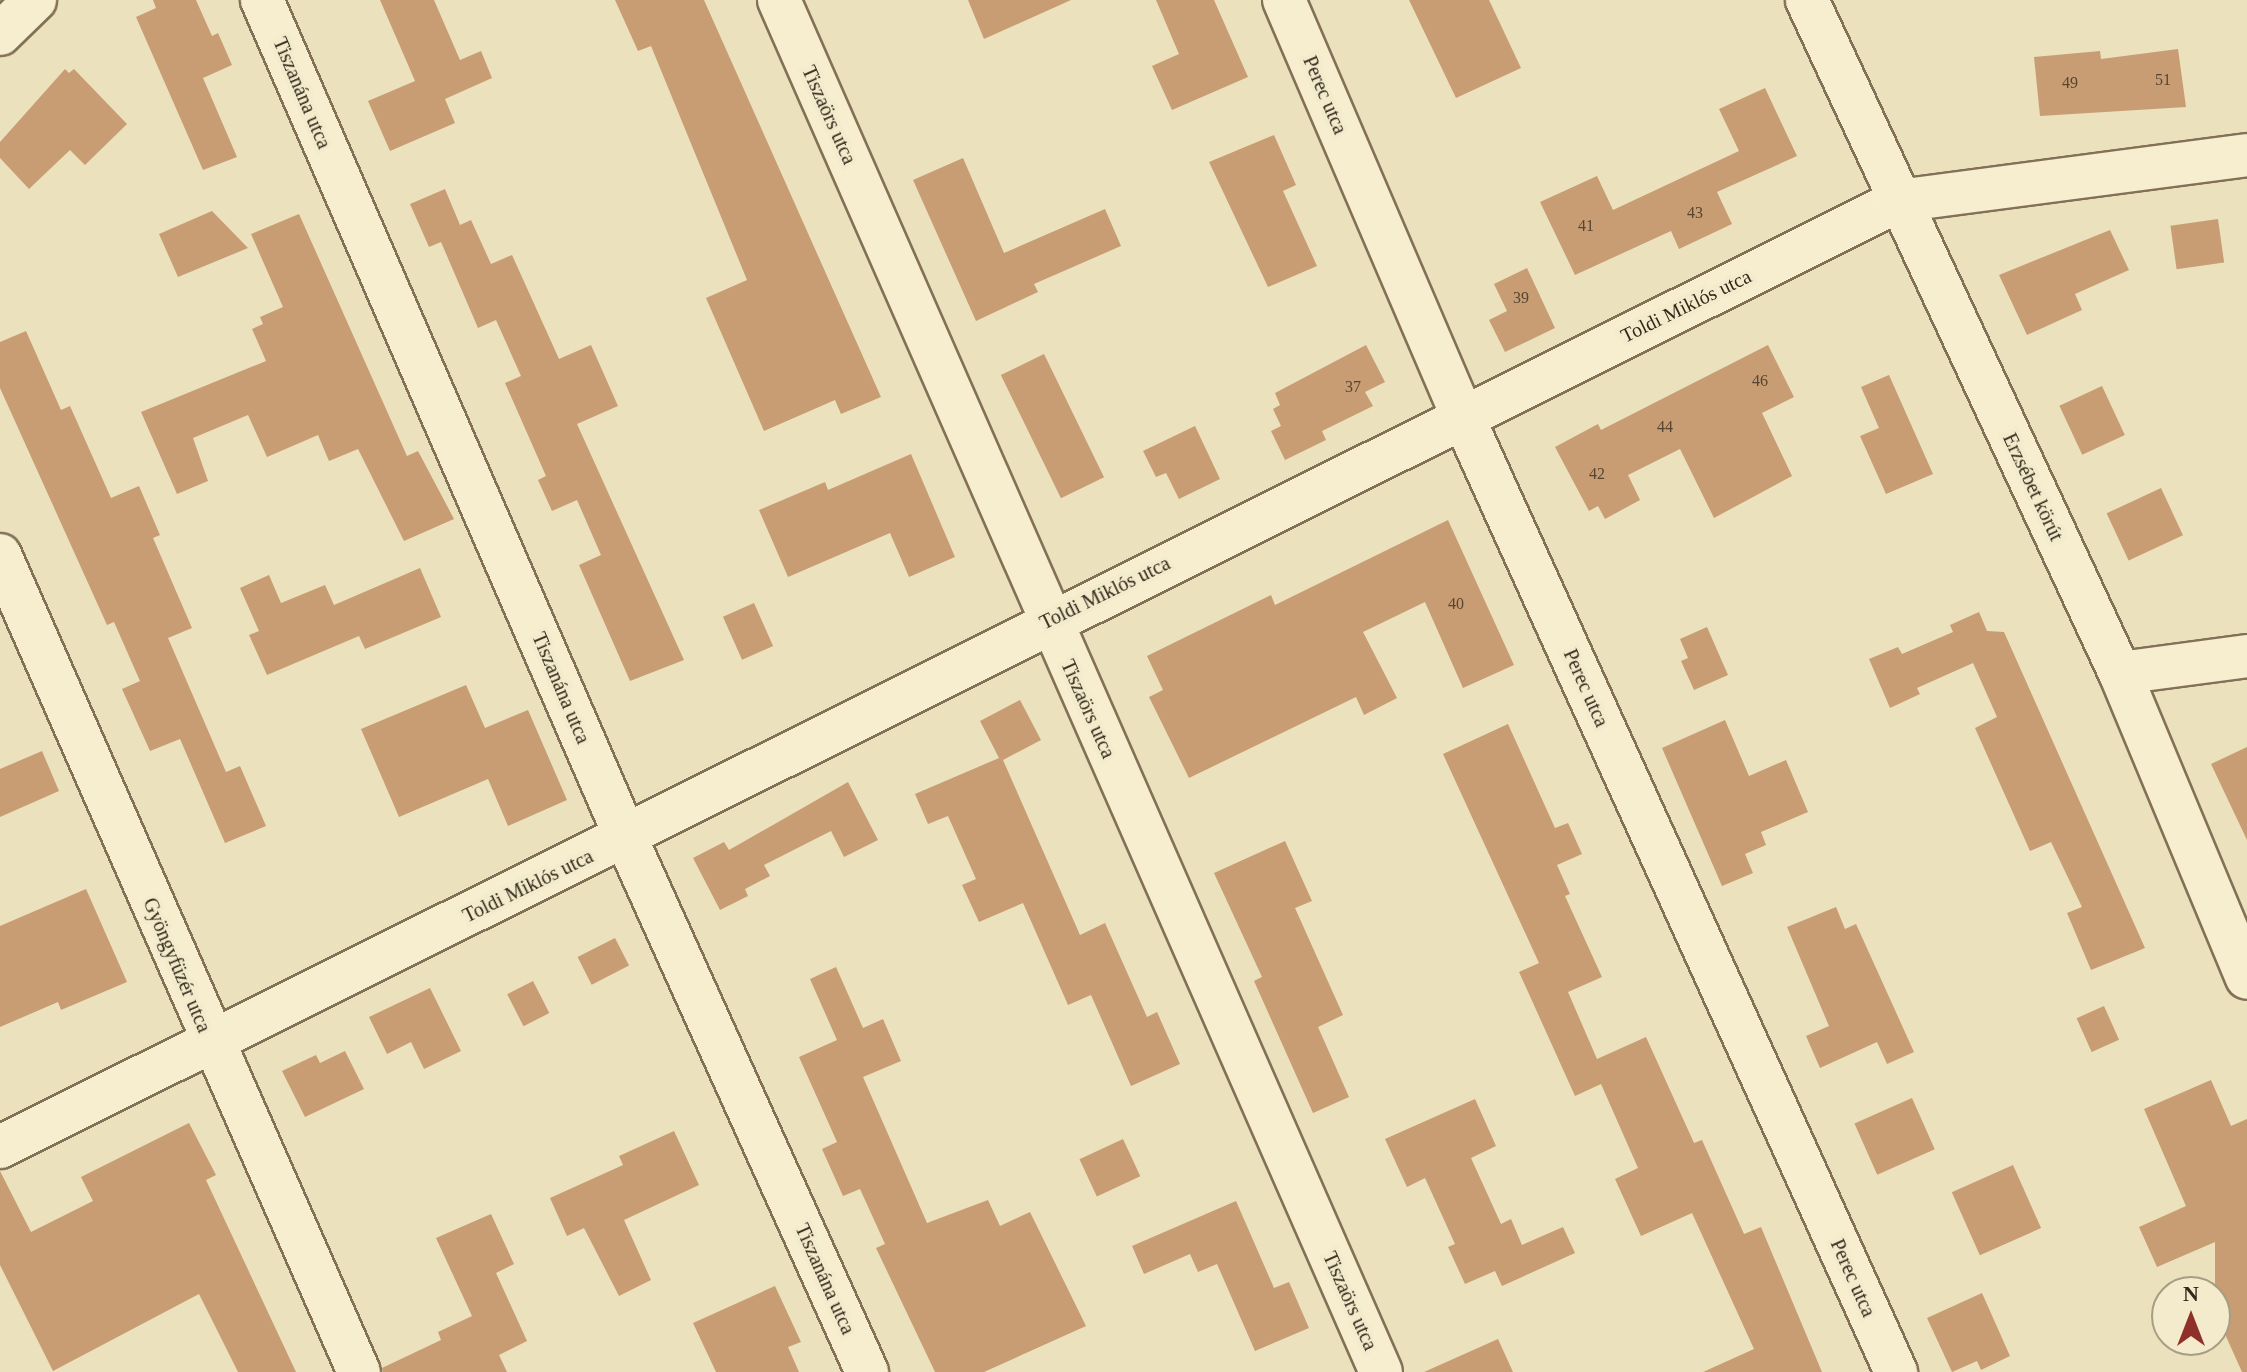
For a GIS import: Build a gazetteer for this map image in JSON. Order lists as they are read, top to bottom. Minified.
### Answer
{"streets":{"street":["Tiszanána utca","Perec utca","Tiszaörs utca","Toldi Miklós utca","Erzsébet körút","Gyöngyfüzér utca"]},"crossings":[["Tiszanána utca","Toldi Miklós utca"],["Perec utca","Toldi Miklós utca"],["Tiszaörs utca","Toldi Miklós utca"],["Toldi Miklós utca","Erzsébet körút"],["Toldi Miklós utca","Gyöngyfüzér utca"]],"house_numbers":["51","49","43","41","39","46","37","44","42","40"],"north":"top"}
